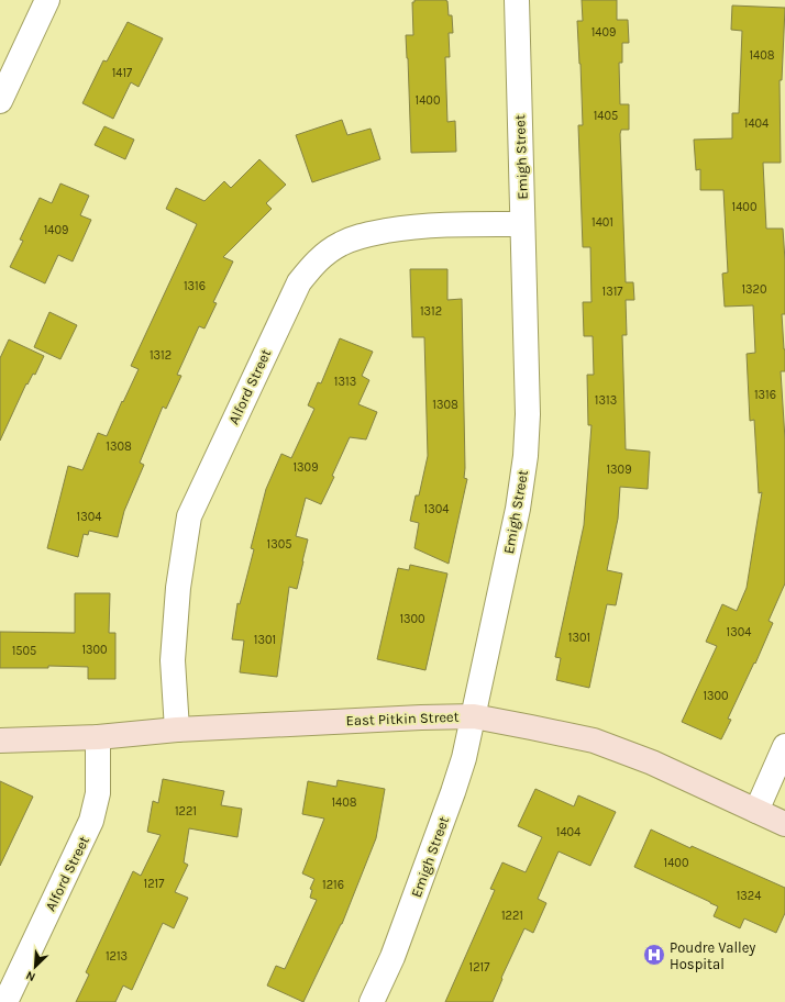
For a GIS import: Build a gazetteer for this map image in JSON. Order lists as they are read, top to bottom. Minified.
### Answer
{"streets":{"street":["Emigh Street","Alford Street","East Pitkin Street"]},"crossings":[["Emigh Street","Alford Street"],["Emigh Street","East Pitkin Street"],["Alford Street","East Pitkin Street"]],"places":{"hospital":["Poudre Valley Hospital"]},"house_numbers":["1409","1408","1417","1400","1405","1404","1400","1401","1409","1316","1320","1317","1312","1312","1313","1316","1313","1308","1308","1309","1309","1304","1304","1305","1300","1304","1301","1301","1300","1505","1300","1408","1221","1404","1400","1217","1216","1324","1221","1213","1217"],"north":"bottom left"}
